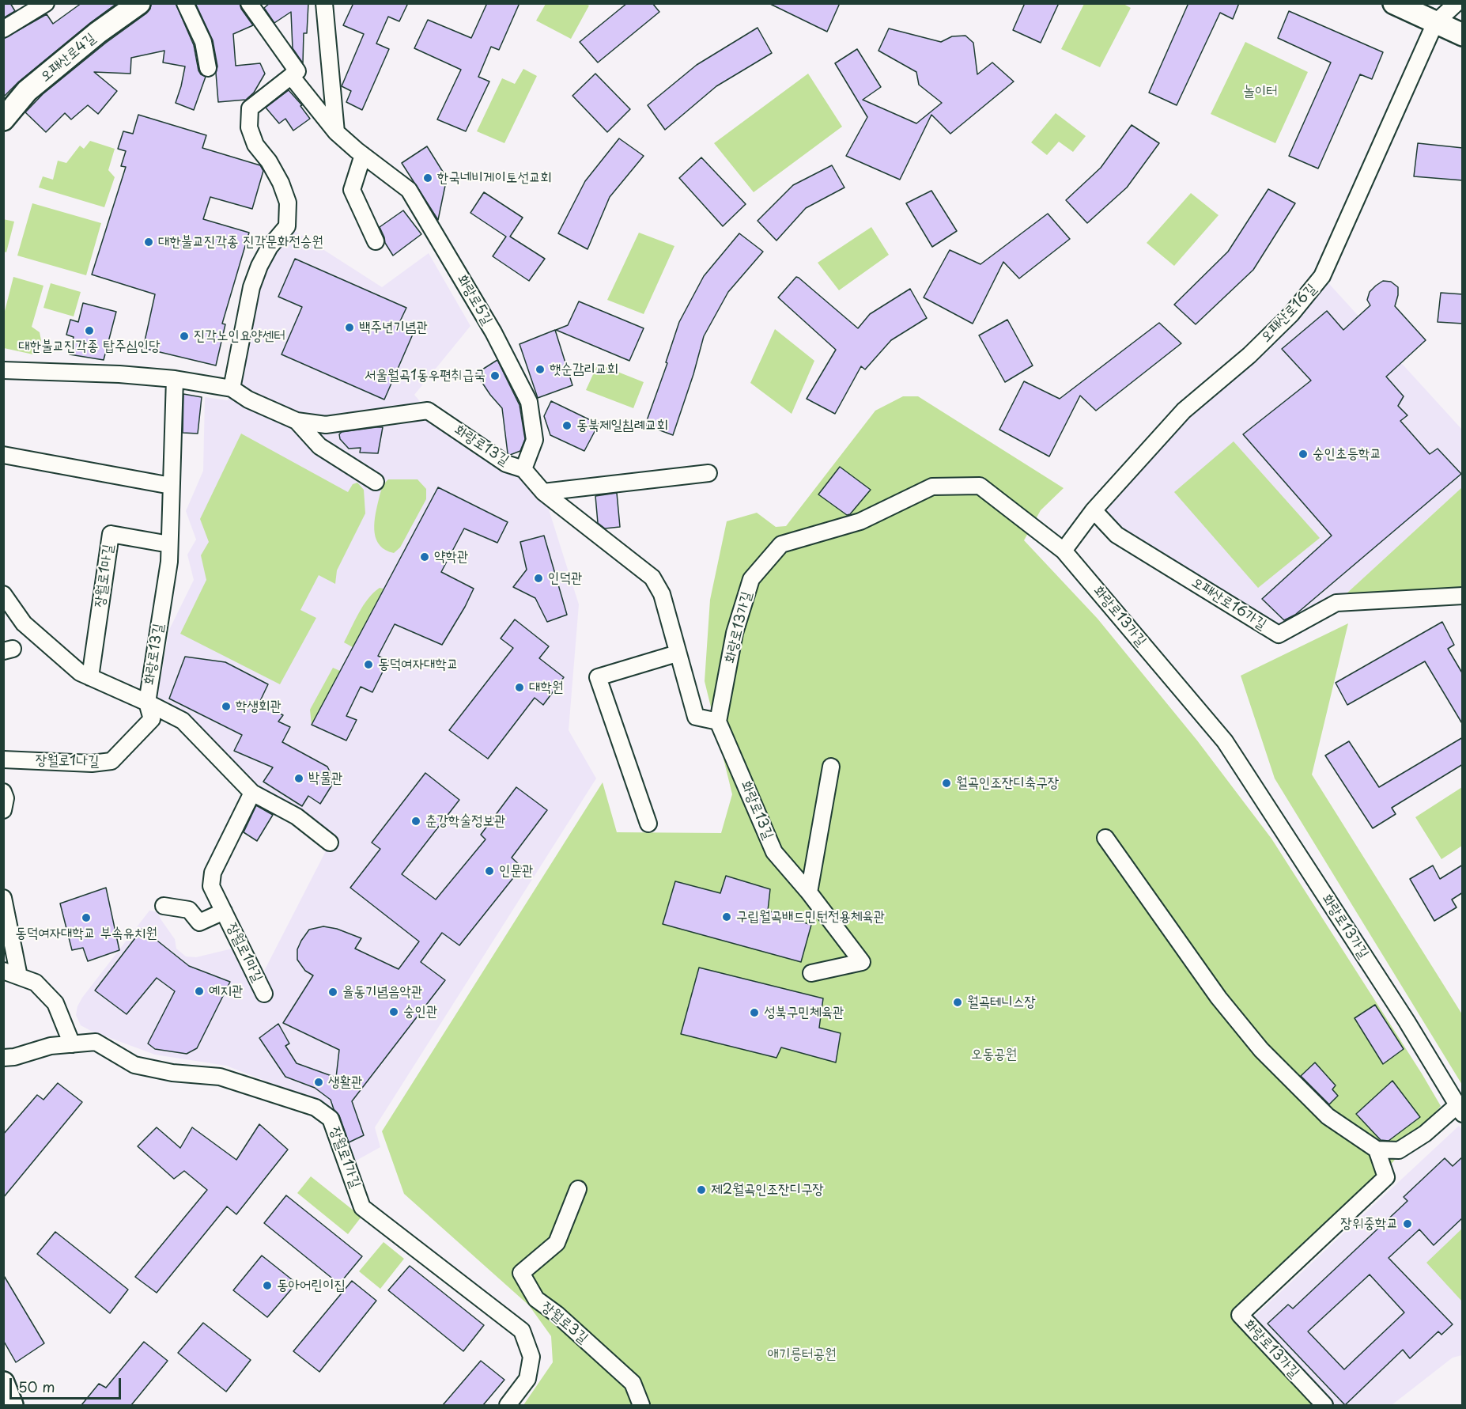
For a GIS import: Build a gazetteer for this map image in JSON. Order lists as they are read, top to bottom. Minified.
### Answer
{"streets":{"street":["오패산로4길","화랑로5길","오패산로16길","화랑로13길","장월로1마길","오패산로16가길","화랑로13가길","장월로1나길","장월로1가길","장월로3길"]},"crossings":[["화랑로5길","화랑로13길"],["오패산로16길","오패산로16가길"],["오패산로16길","화랑로13가길"],["화랑로13길","장월로1마길"],["화랑로13길","화랑로13가길"],["화랑로13길","장월로1나길"]],"parks":["놀이터","오동공원","애기릉터공원"],"places":["한국네비게이토선교회","대한불교진각종 진각문화전승원","백주년기념관","대한불교진각종 탑주심인당","진각노인요양센터","햇순감리교회","서울월곡1동우편취급국","동북제일침례교회","숭인초등학교","약학관","인덕관","동덕여자대학교","대학원","학생회관","박물관","월곡인조잔디축구장","춘강학술정보관","인문관","구립월곡배드민턴전용체육관","동덕여자대학교 부속유치원","예지관","율동기념음악관","월곡테니스장","숭인관","성북구민체육관","생활관","제2월곡인조잔디구장","장위중학교","동아어린이집"],"scale_bar":"50 m"}
